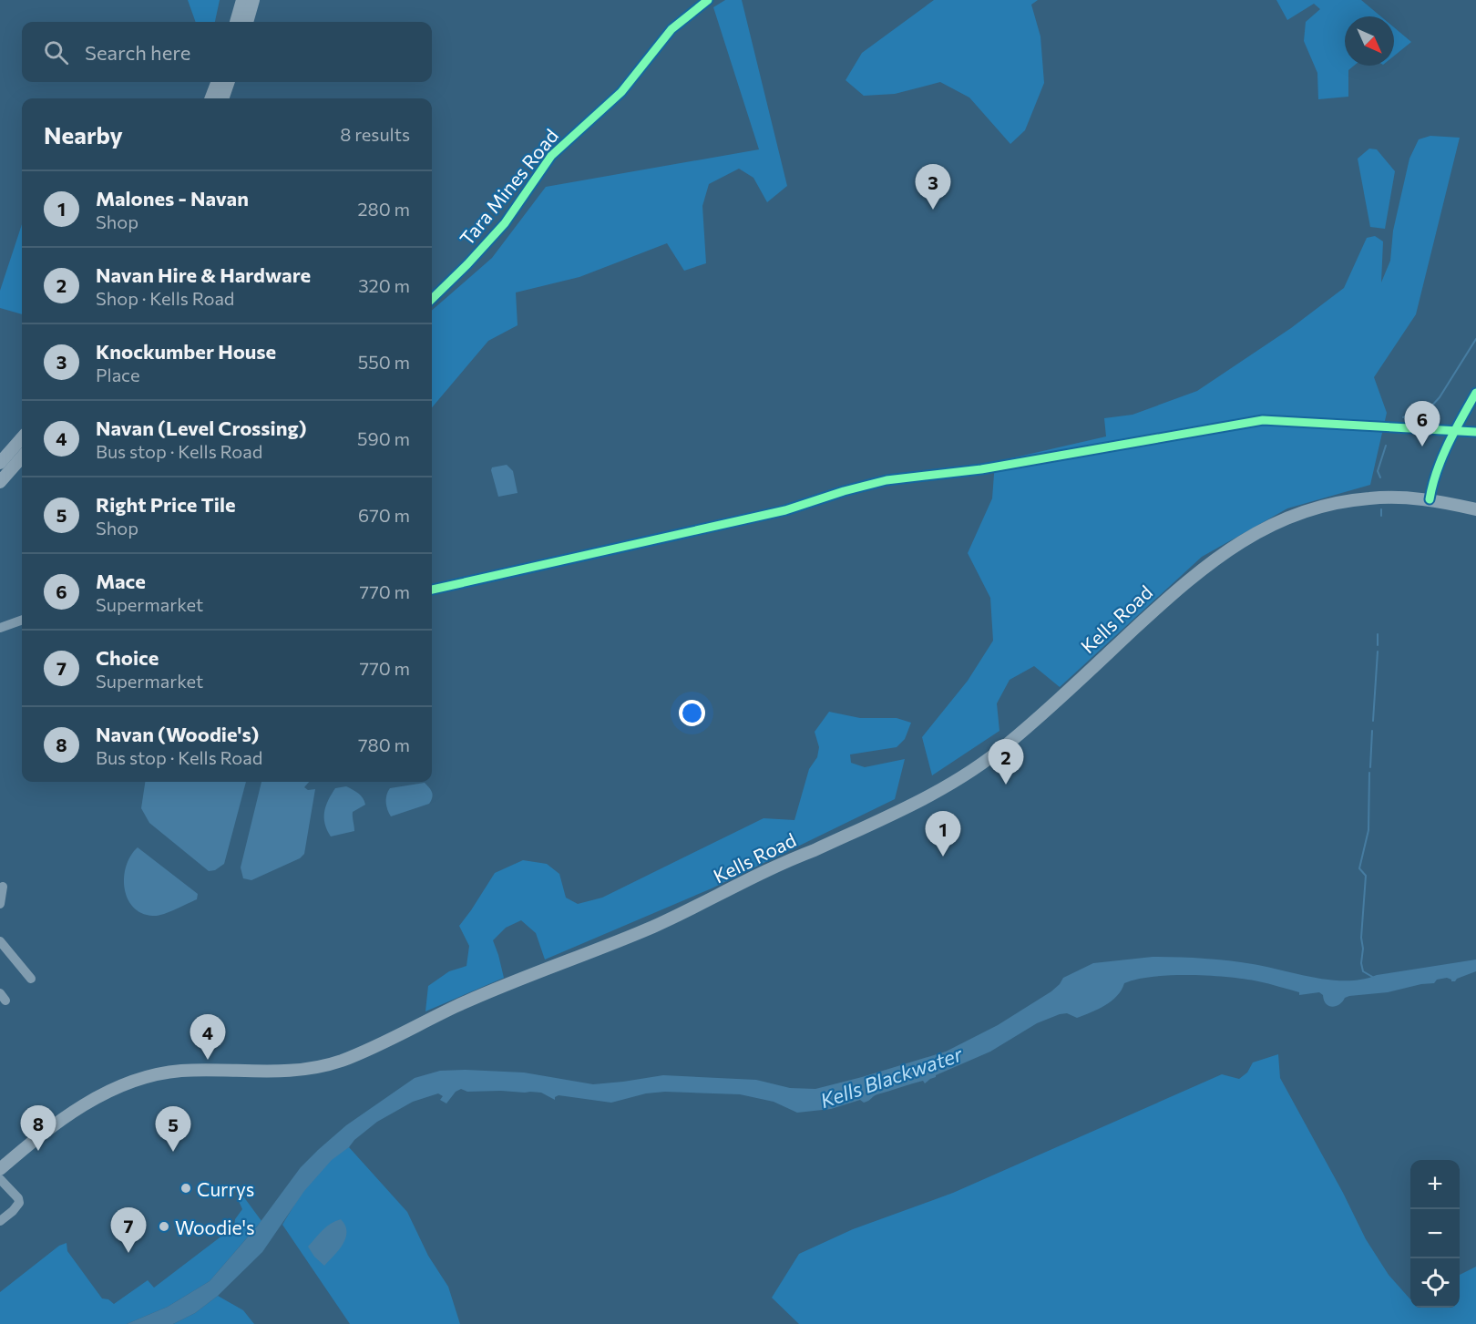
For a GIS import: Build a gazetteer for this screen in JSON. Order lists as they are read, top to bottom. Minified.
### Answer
{"streets":{"main road":["Kells Road"],"street":["Tara Mines Road"]},"water":["Kells Blackwater"],"places":["Currys","Woodie's"],"north":"bottom right","page":{"search":"Search here","heading":["Nearby","8 results"],"pins":["3","6","2","1","4","8","5","7"],"list":[{"mark":"1","name":"Malones - Navan","note":"Shop","value":"280 m"},{"mark":"2","name":"Navan Hire & Hardware","note":"Shop · Kells Road","value":"320 m"},{"mark":"3","name":"Knockumber House","note":"Place","value":"550 m"},{"mark":"4","name":"Navan (Level Crossing)","note":"Bus stop · Kells Road","value":"590 m"},{"mark":"5","name":"Right Price Tile","note":"Shop","value":"670 m"},{"mark":"6","name":"Mace","note":"Supermarket","value":"770 m"},{"mark":"7","name":"Choice","note":"Supermarket","value":"770 m"},{"mark":"8","name":"Navan (Woodie's)","note":"Bus stop · Kells Road","value":"780 m"}],"map_buttons":["+","−"]}}
